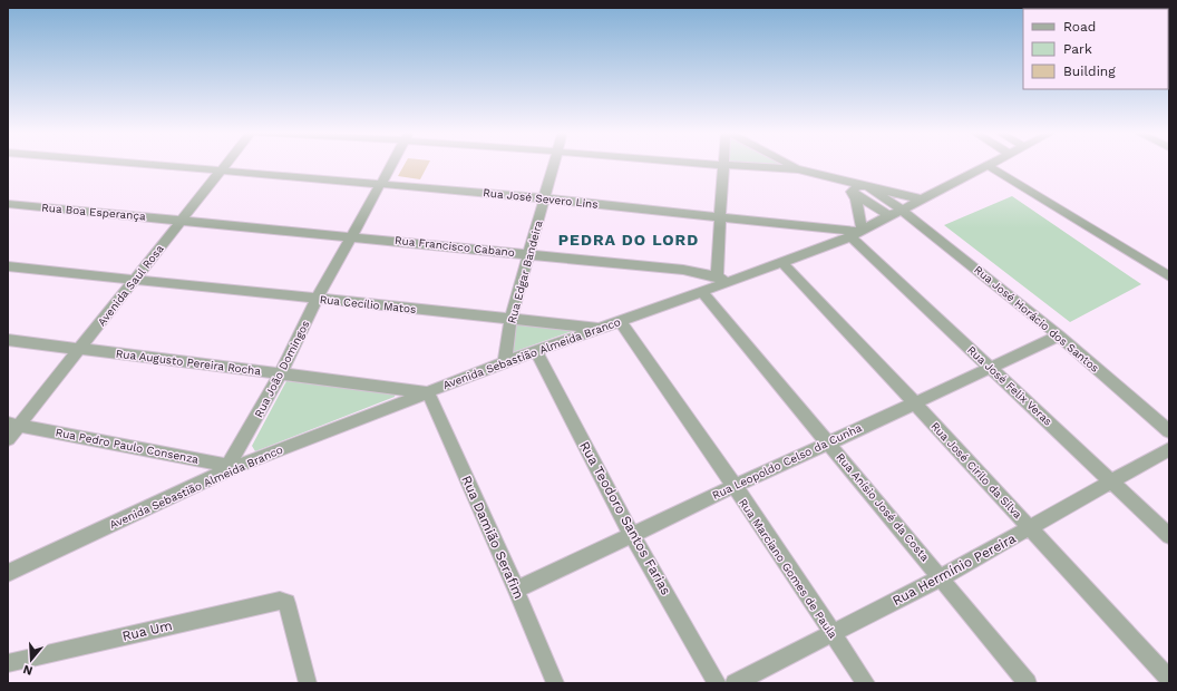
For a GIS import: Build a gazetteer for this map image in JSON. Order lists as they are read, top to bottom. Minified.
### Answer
{"streets":{"street":["Rua José Severo Lins","Rua Boa Esperança","Rua Francisco Cabano","Rua Edgar Bandeira","Avenida Saul Rosa","Rua Cecílio Matos","Rua José Horácio dos Santos","Avenida Sebastião Almeida Branco","Rua Augusto Pereira Rocha","Rua João Domingos","Rua José Felix Veras","Rua Pedro Paulo Consenza","Rua Leopoldo Celso da Cunha","Rua José Cirilo da Silva","Rua Anísio José da Costa","Rua Teodoro Santos Farias","Rua Damião Serafim","Rua Marciano Gomes de Paula","Rua Hermínio Pereira","Rua Um"]},"crossings":[["Rua José Severo Lins","Rua Edgar Bandeira"],["Rua José Severo Lins","Avenida Saul Rosa"],["Rua José Severo Lins","Avenida Sebastião Almeida Branco"],["Rua José Severo Lins","Rua João Domingos"],["Rua José Severo Lins","Rua José Felix Veras"],["Rua Boa Esperança","Rua Francisco Cabano"],["Rua Boa Esperança","Avenida Saul Rosa"],["Rua Francisco Cabano","Rua Edgar Bandeira"],["Rua Francisco Cabano","Avenida Saul Rosa"],["Rua Francisco Cabano","Avenida Sebastião Almeida Branco"],["Rua Francisco Cabano","Rua João Domingos"],["Rua Edgar Bandeira","Rua Cecílio Matos"],["Rua Edgar Bandeira","Avenida Sebastião Almeida Branco"],["Avenida Saul Rosa","Rua Cecílio Matos"],["Avenida Saul Rosa","Rua Augusto Pereira Rocha"],["Avenida Saul Rosa","Rua Pedro Paulo Consenza"],["Rua Cecílio Matos","Avenida Sebastião Almeida Branco"],["Rua Cecílio Matos","Rua João Domingos"],["Rua José Horácio dos Santos","Avenida Sebastião Almeida Branco"],["Rua José Horácio dos Santos","Rua Leopoldo Celso da Cunha"],["Avenida Sebastião Almeida Branco","Rua Augusto Pereira Rocha"],["Avenida Sebastião Almeida Branco","Rua João Domingos"],["Avenida Sebastião Almeida Branco","Rua José Felix Veras"],["Avenida Sebastião Almeida Branco","Rua Pedro Paulo Consenza"],["Avenida Sebastião Almeida Branco","Rua José Cirilo da Silva"],["Avenida Sebastião Almeida Branco","Rua Anísio José da Costa"],["Avenida Sebastião Almeida Branco","Rua Teodoro Santos Farias"],["Avenida Sebastião Almeida Branco","Rua Damião Serafim"],["Avenida Sebastião Almeida Branco","Rua Marciano Gomes de Paula"],["Rua Augusto Pereira Rocha","Rua João Domingos"],["Rua Augusto Pereira Rocha","Rua Damião Serafim"],["Rua João Domingos","Rua Pedro Paulo Consenza"],["Rua José Felix Veras","Rua Leopoldo Celso da Cunha"],["Rua José Felix Veras","Rua Hermínio Pereira"],["Rua Leopoldo Celso da Cunha","Rua José Cirilo da Silva"],["Rua Leopoldo Celso da Cunha","Rua Anísio José da Costa"],["Rua Leopoldo Celso da Cunha","Rua Teodoro Santos Farias"],["Rua Leopoldo Celso da Cunha","Rua Damião Serafim"],["Rua Leopoldo Celso da Cunha","Rua Marciano Gomes de Paula"],["Rua José Cirilo da Silva","Rua Hermínio Pereira"],["Rua Anísio José da Costa","Rua Hermínio Pereira"],["Rua Marciano Gomes de Paula","Rua Hermínio Pereira"]],"districts":["PEDRA DO LORD"],"legend":["Road","Park","Building"],"north":"bottom"}
